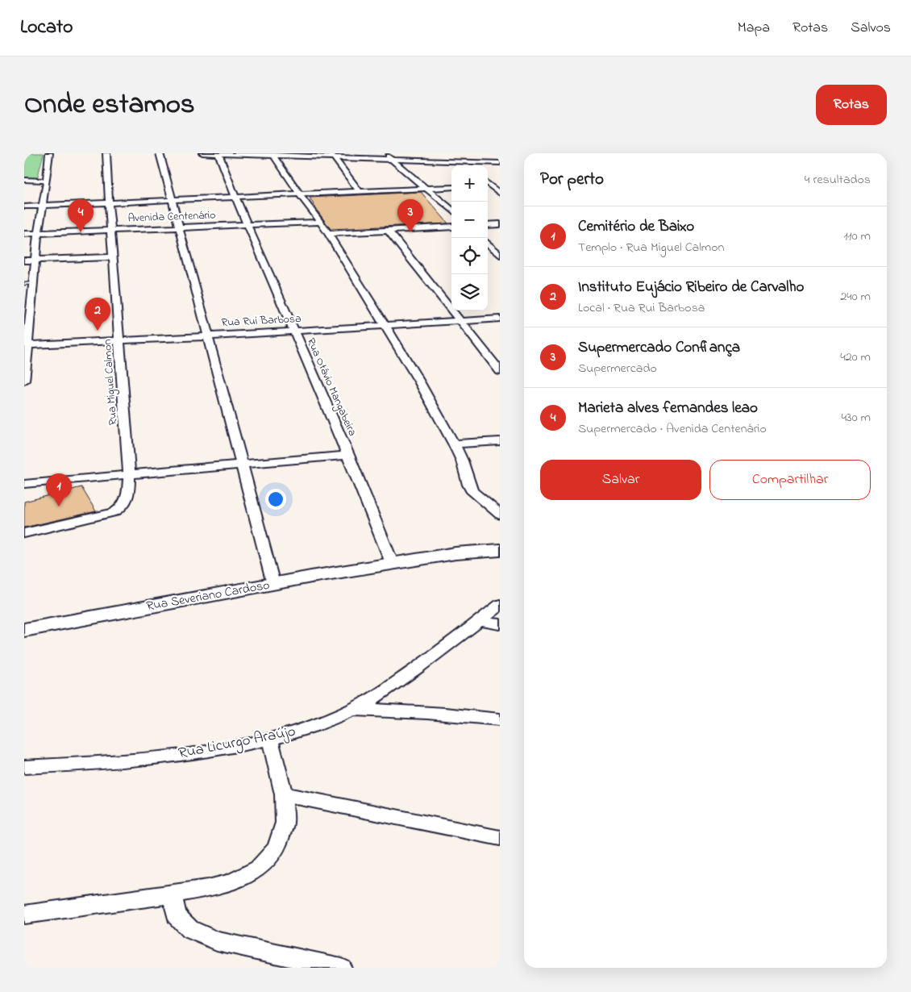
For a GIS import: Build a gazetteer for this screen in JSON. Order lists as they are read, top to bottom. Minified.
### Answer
{"streets":{"street":["Avenida Centenário","Rua Rui Barbosa","Rua Miguel Calmon","Rua Otávio Mangabeira","Rua Severiano Cardoso","Rua Licurgo Araújo"]},"crossings":[["Avenida Centenário","Rua Miguel Calmon"],["Avenida Centenário","Rua Otávio Mangabeira"],["Rua Rui Barbosa","Rua Miguel Calmon"],["Rua Rui Barbosa","Rua Otávio Mangabeira"],["Rua Otávio Mangabeira","Rua Severiano Cardoso"]],"page":{"header":"Locato","nav":["Mapa","Rotas","Salvos"],"title":"Onde estamos","buttons":["Rotas",["Salvar","Compartilhar"]],"heading":["Por perto","4 resultados"],"map_buttons":["+","−"],"pins":["3","4","2","1"],"list":[{"mark":"1","name":"Cemitério de Baixo","note":"Templo · Rua Miguel Calmon","value":"110 m"},{"mark":"2","name":"Instituto Eujácio Ribeiro de Carvalho","note":"Local · Rua Rui Barbosa","value":"240 m"},{"mark":"3","name":"Supermercado Confiança","note":"Supermercado","value":"420 m"},{"mark":"4","name":"Marieta alves fernandes leao","note":"Supermercado · Avenida Centenário","value":"430 m"}]}}
